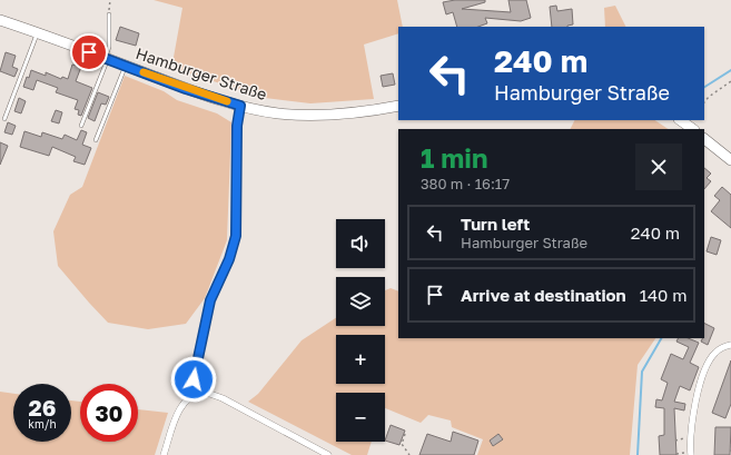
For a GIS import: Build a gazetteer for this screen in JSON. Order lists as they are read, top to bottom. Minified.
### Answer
{"streets":{"main road":["Hamburger Straße"]},"page":{"turn":["240 m","Hamburger Straße"],"heading":["1 min","380 m · 16:17"],"list":[{"name":"Turn left","note":"Hamburger Straße","value":"240 m"},{"name":"Arrive at destination","value":"140 m"}],"map_buttons":["+","−"],"speed":"26 km/h","limit":"30"}}
